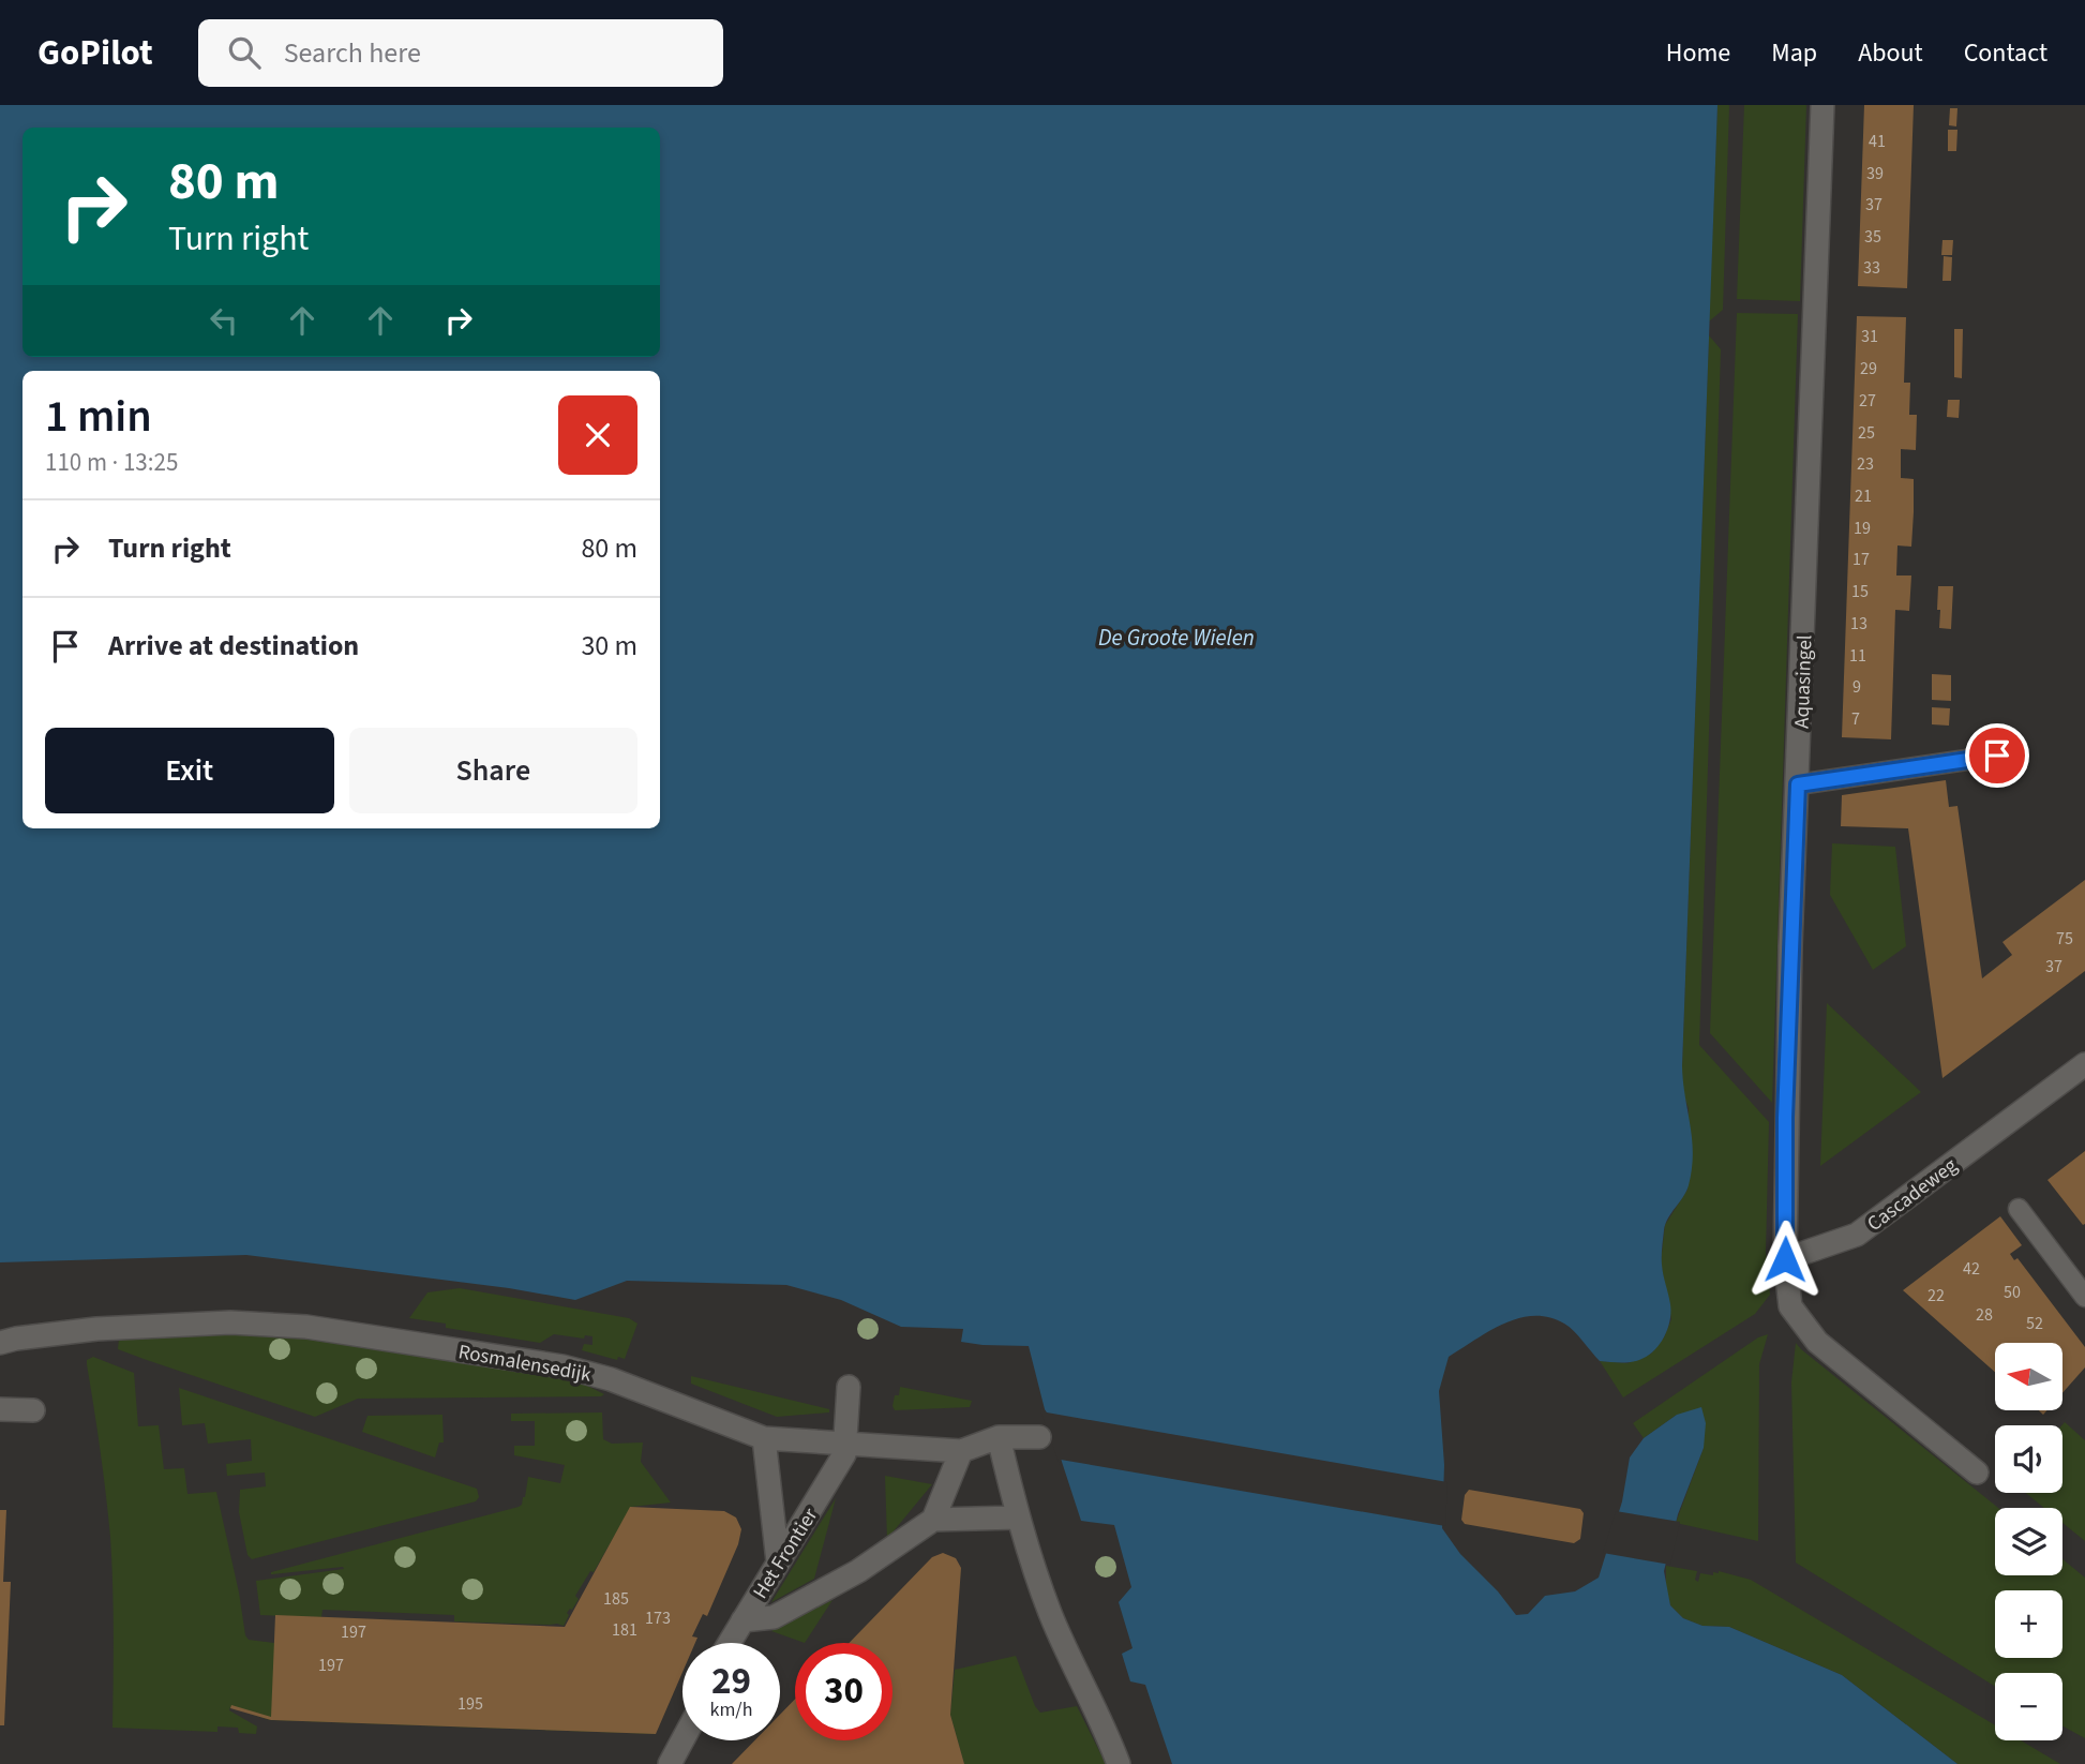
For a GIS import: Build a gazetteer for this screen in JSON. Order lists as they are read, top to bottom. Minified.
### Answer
{"streets":{"street":["Aquasingel","Cascadeweg","Rosmalensedijk","Het Frontier"]},"crossings":[["Aquasingel","Cascadeweg"],["Rosmalensedijk","Het Frontier"]],"water":["De Groote Wielen"],"house_numbers":["41","39","37","35","33","31","29","27","25","23","21","19","17","15","13","11","9","7","75","37","42","50","22","28","52","185","173","181","197","197","195"],"north":"left","page":{"header":"GoPilot","search":"Search here","nav":["Home","Map","About","Contact"],"turn":["80 m","Turn right"],"heading":["1 min","110 m · 13:25"],"list":[{"name":"Turn right","value":"80 m"},{"name":"Arrive at destination","value":"30 m"}],"buttons":["Exit","Share"],"map_buttons":["+","−"],"speed":"29 km/h","limit":"30"}}
